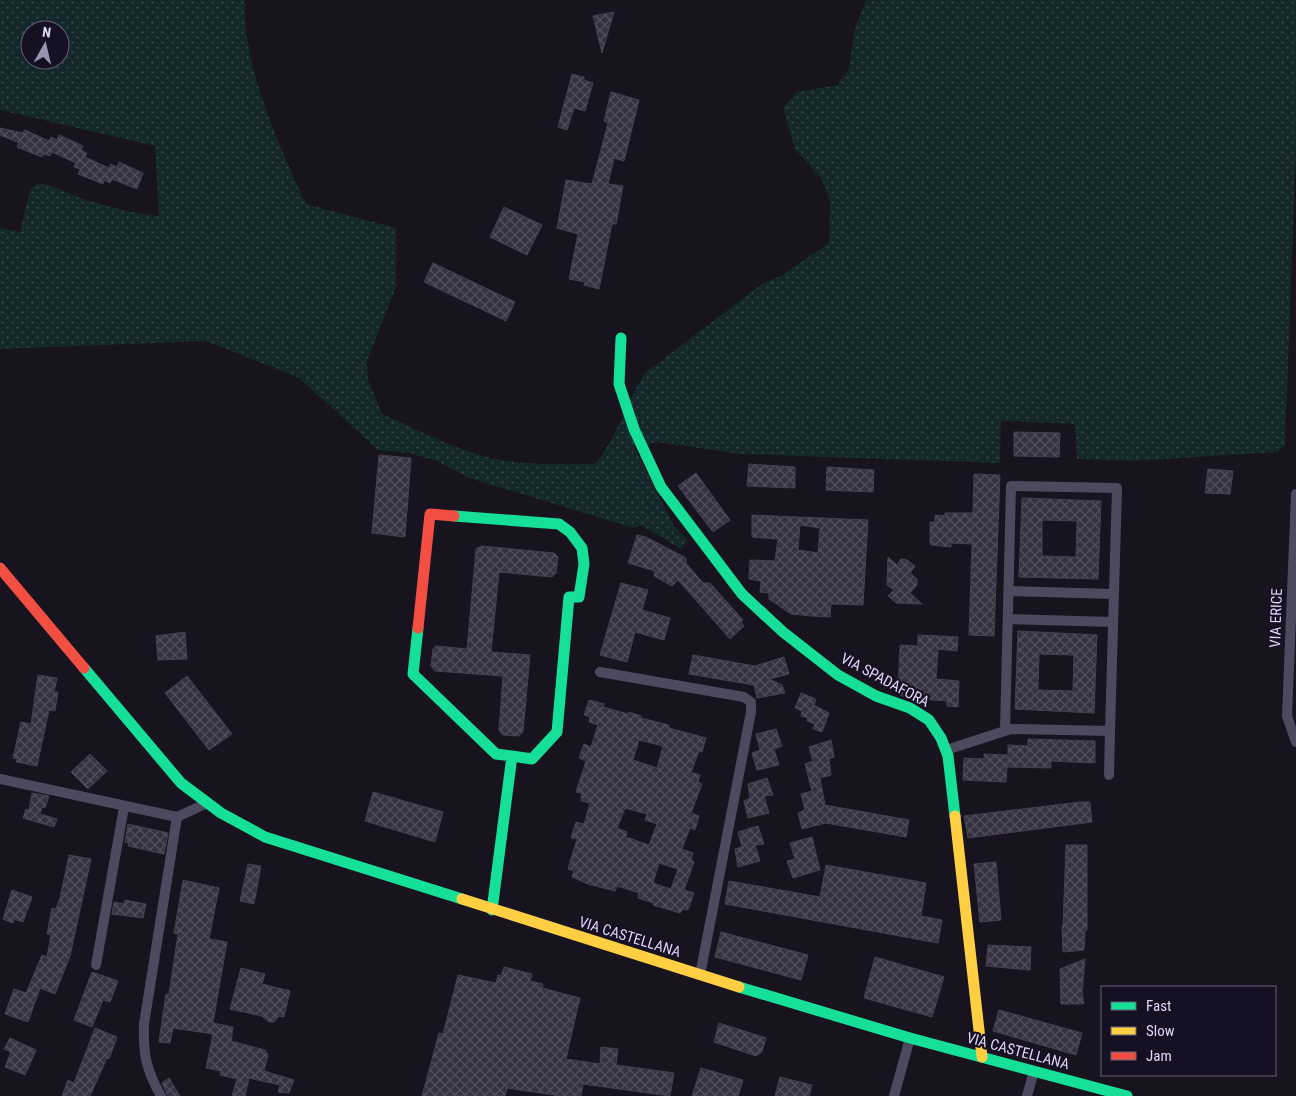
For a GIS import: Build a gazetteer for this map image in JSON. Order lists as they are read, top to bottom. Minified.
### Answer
{"streets":{"street":["VIA ERICE","VIA SPADAFORA","VIA CASTELLANA"]},"crossings":[["VIA SPADAFORA","VIA CASTELLANA"]],"legend":["Fast","Slow","Jam"],"north":"top"}
